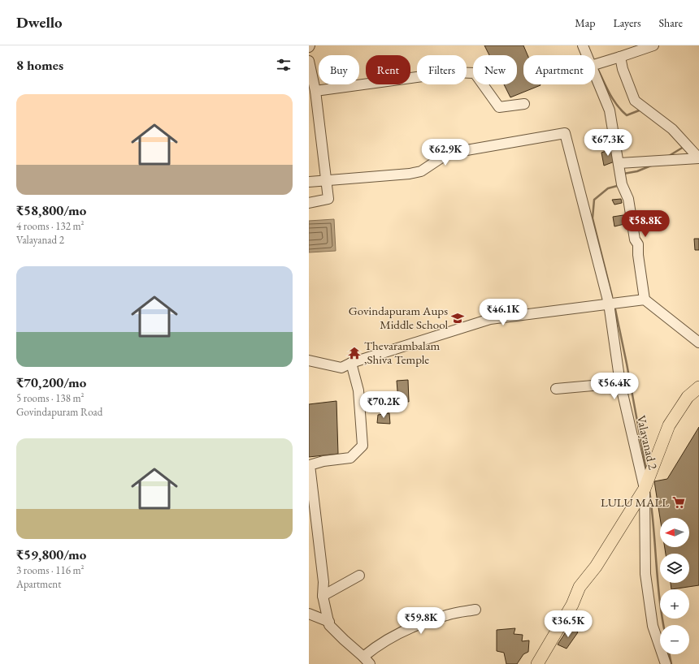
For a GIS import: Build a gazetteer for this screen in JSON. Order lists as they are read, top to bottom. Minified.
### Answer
{"streets":{"street":["Valayanad 2"]},"places":{"school or university":["Govindapuram Aups Middle School"],"temple":["Thevarambalam ,Shiva Temple"],"supermarket":["LULU MALL"]},"north":"left","page":{"header":"Dwello","nav":["Map","Layers","Share"],"heading":"8 homes","chip":["Buy","Rent","Filters","New","Apartment"],"list":[{"name":"₹58,800/mo","note":"4 rooms · 132 m² · Valayanad 2"},{"name":"₹70,200/mo","note":"5 rooms · 138 m² · Govindapuram Road"},{"name":"₹59,800/mo","note":"3 rooms · 116 m² · Apartment"}],"price":["₹67.3K","₹62.9K","₹58.8K","₹46.1K","₹56.4K","₹70.2K","₹59.8K","₹36.5K"],"map_buttons":["+","−"]}}
